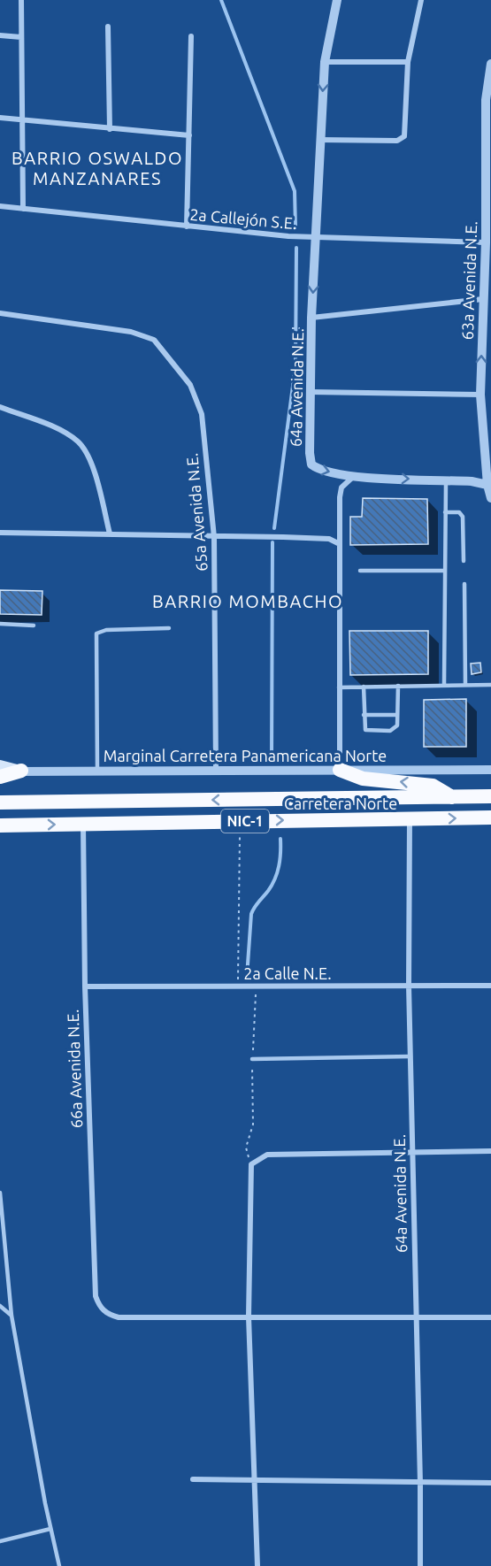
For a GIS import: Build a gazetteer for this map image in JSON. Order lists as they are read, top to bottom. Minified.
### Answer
{"streets":{"highway":["Carretera Norte","NIC-1"],"street":["2a Callejón S.E.","63a Avenida N.E.","64a Avenida N.E.","65a Avenida N.E.","Marginal Carretera Panamericana Norte","2a Calle N.E.","66a Avenida N.E."]},"crossings":[["2a Callejón S.E.","63a Avenida N.E."],["2a Callejón S.E.","64a Avenida N.E."],["64a Avenida N.E.","Carretera Norte"],["64a Avenida N.E.","2a Calle N.E."],["65a Avenida N.E.","Marginal Carretera Panamericana Norte"],["Carretera Norte","66a Avenida N.E."],["2a Calle N.E.","66a Avenida N.E."]],"districts":["BARRIO OSWALDO MANZANARES","BARRIO MOMBACHO"]}
